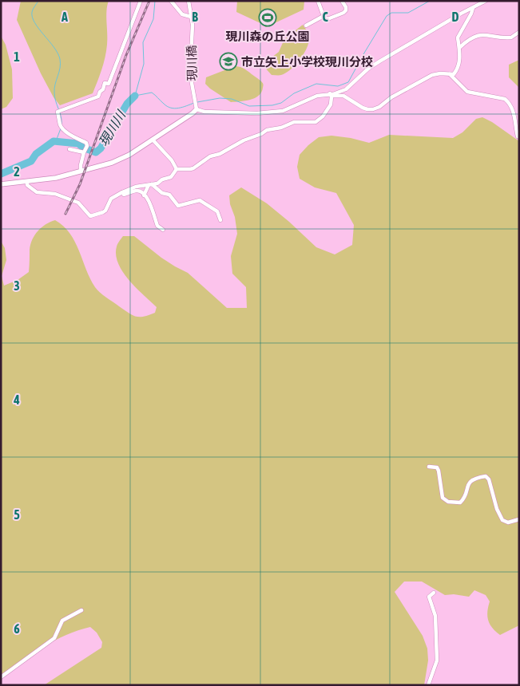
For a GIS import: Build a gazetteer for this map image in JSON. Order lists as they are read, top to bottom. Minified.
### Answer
{"streets":{"street":["現川橋"]},"water":["現川川"],"places":{"sports":["現川森の丘公園"],"school or university":["市立矢上小学校現川分校"]},"grid":{"columns":["A","B","C","D"],"rows":["1","2","3","4","5","6"]}}
